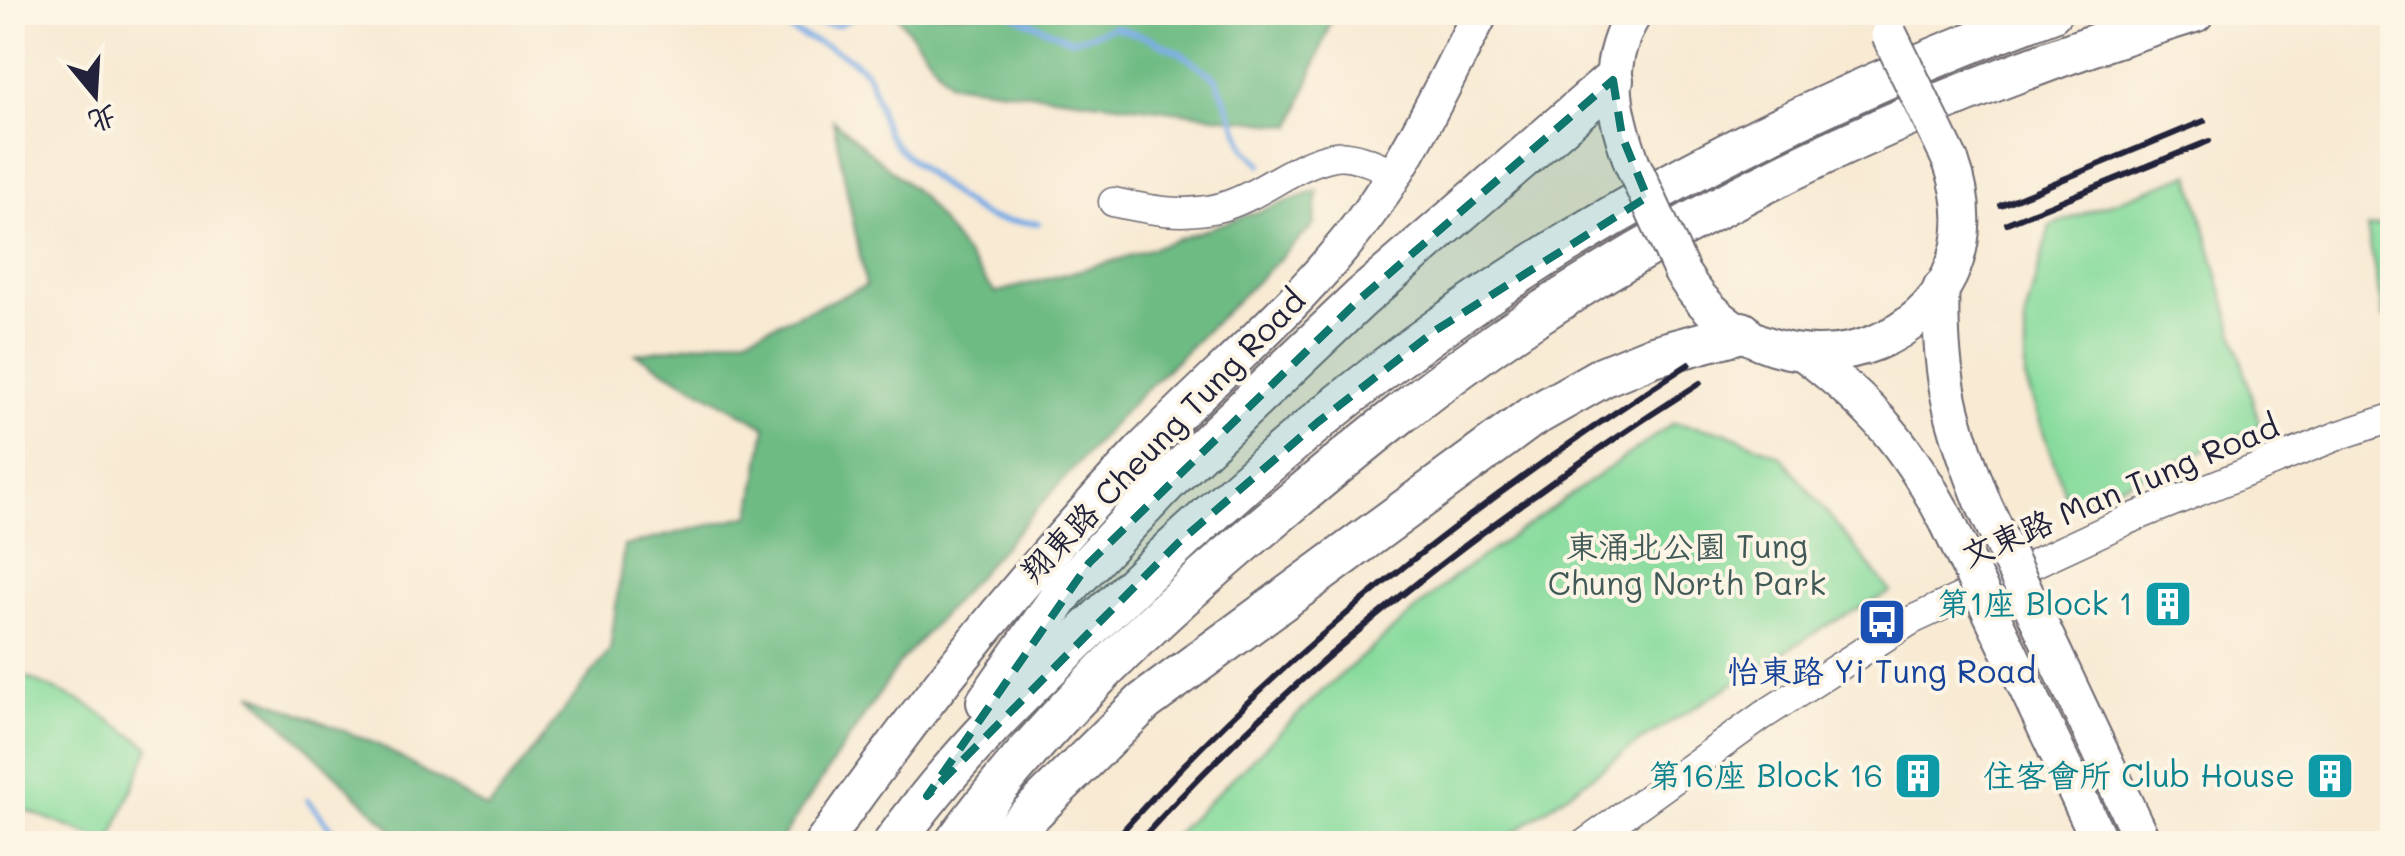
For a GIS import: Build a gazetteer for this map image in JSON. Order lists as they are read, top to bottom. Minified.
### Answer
{"streets":{"main road":["翔東路 Cheung Tung Road"],"street":["文東路 Man Tung Road"]},"parks":["東涌北公園 Tung Chung North Park"],"places":{"building":["第1座 Block 1","第16座 Block 16","住客會所 Club House"],"bus stop":["怡東路 Yi Tung Road"]},"north":"bottom"}
